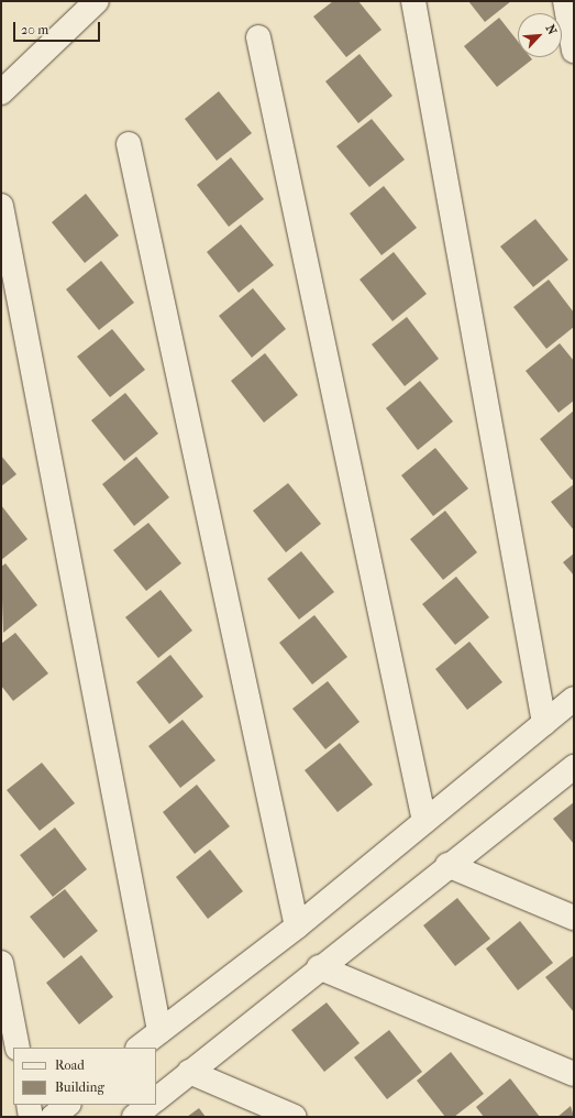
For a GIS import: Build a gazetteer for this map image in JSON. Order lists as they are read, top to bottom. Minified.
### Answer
{"legend":["Road","Building"],"scale_bar":"20 m","north":"top right"}
